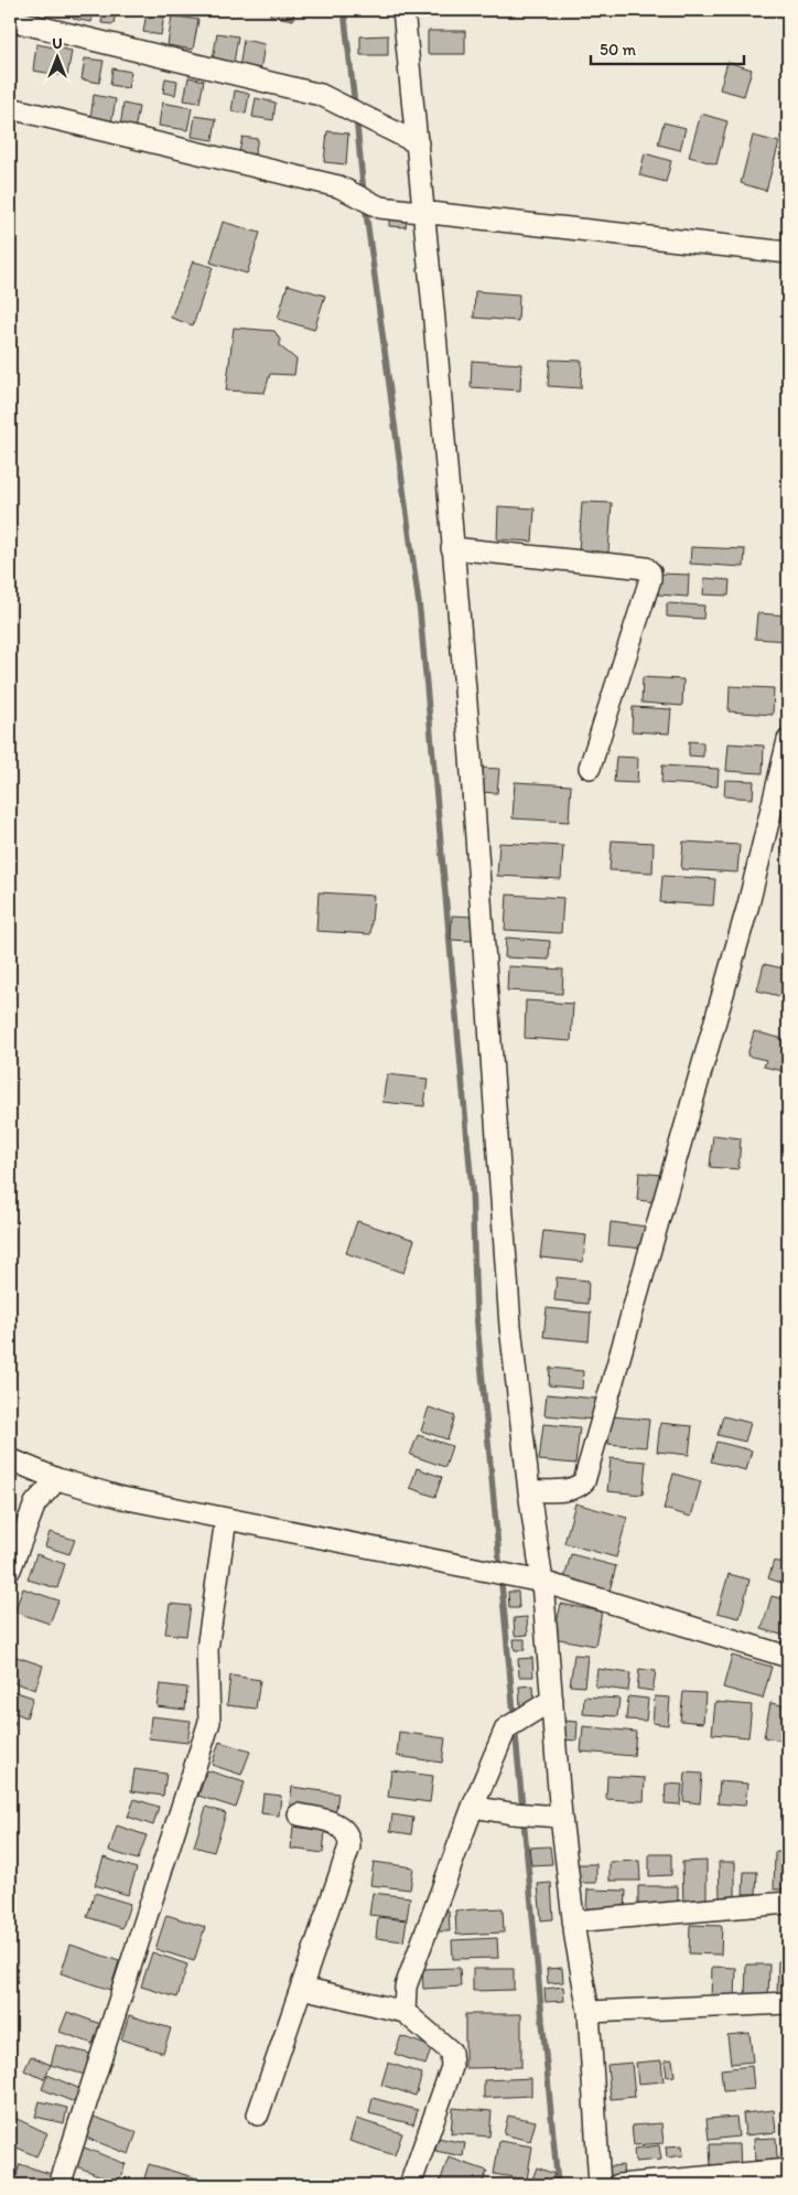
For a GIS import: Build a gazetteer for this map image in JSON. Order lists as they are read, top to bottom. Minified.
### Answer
{"scale_bar":"50 m","north":"top"}
